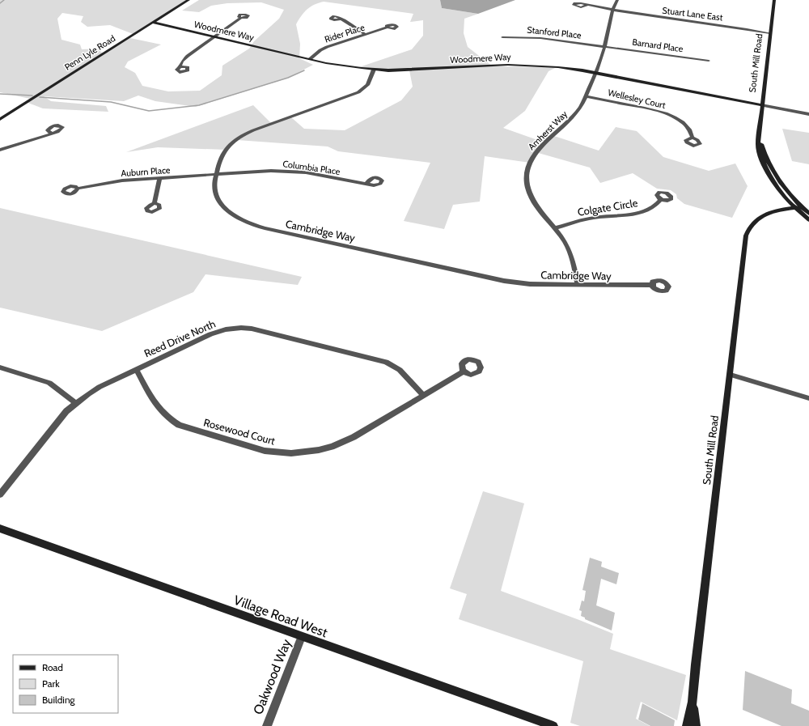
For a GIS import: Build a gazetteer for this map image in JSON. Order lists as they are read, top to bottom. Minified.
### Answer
{"streets":{"street":["Stuart Lane East","Woodmere Way","Stanford Place","Rider Place","Barnard Place","Penn Lyle Road","South Mill Road","Wellesley Court","Amherst Way","Columbia Place","Auburn Place","Colgate Circle","Cambridge Way","Reed Drive North","Rosewood Court","Village Road West","Oakwood Way"]},"crossings":[["Stuart Lane East","South Mill Road"],["Stuart Lane East","Amherst Way"],["Woodmere Way","Rider Place"],["Woodmere Way","Penn Lyle Road"],["Woodmere Way","South Mill Road"],["Woodmere Way","Amherst Way"],["Woodmere Way","Cambridge Way"],["Stanford Place","Barnard Place"],["Stanford Place","Amherst Way"],["Barnard Place","Amherst Way"],["Wellesley Court","Amherst Way"],["Amherst Way","Colgate Circle"],["Amherst Way","Cambridge Way"],["Columbia Place","Auburn Place"],["Columbia Place","Cambridge Way"],["Auburn Place","Cambridge Way"],["Reed Drive North","Rosewood Court"],["Village Road West","Oakwood Way"]],"legend":["Road","Park","Building"]}
